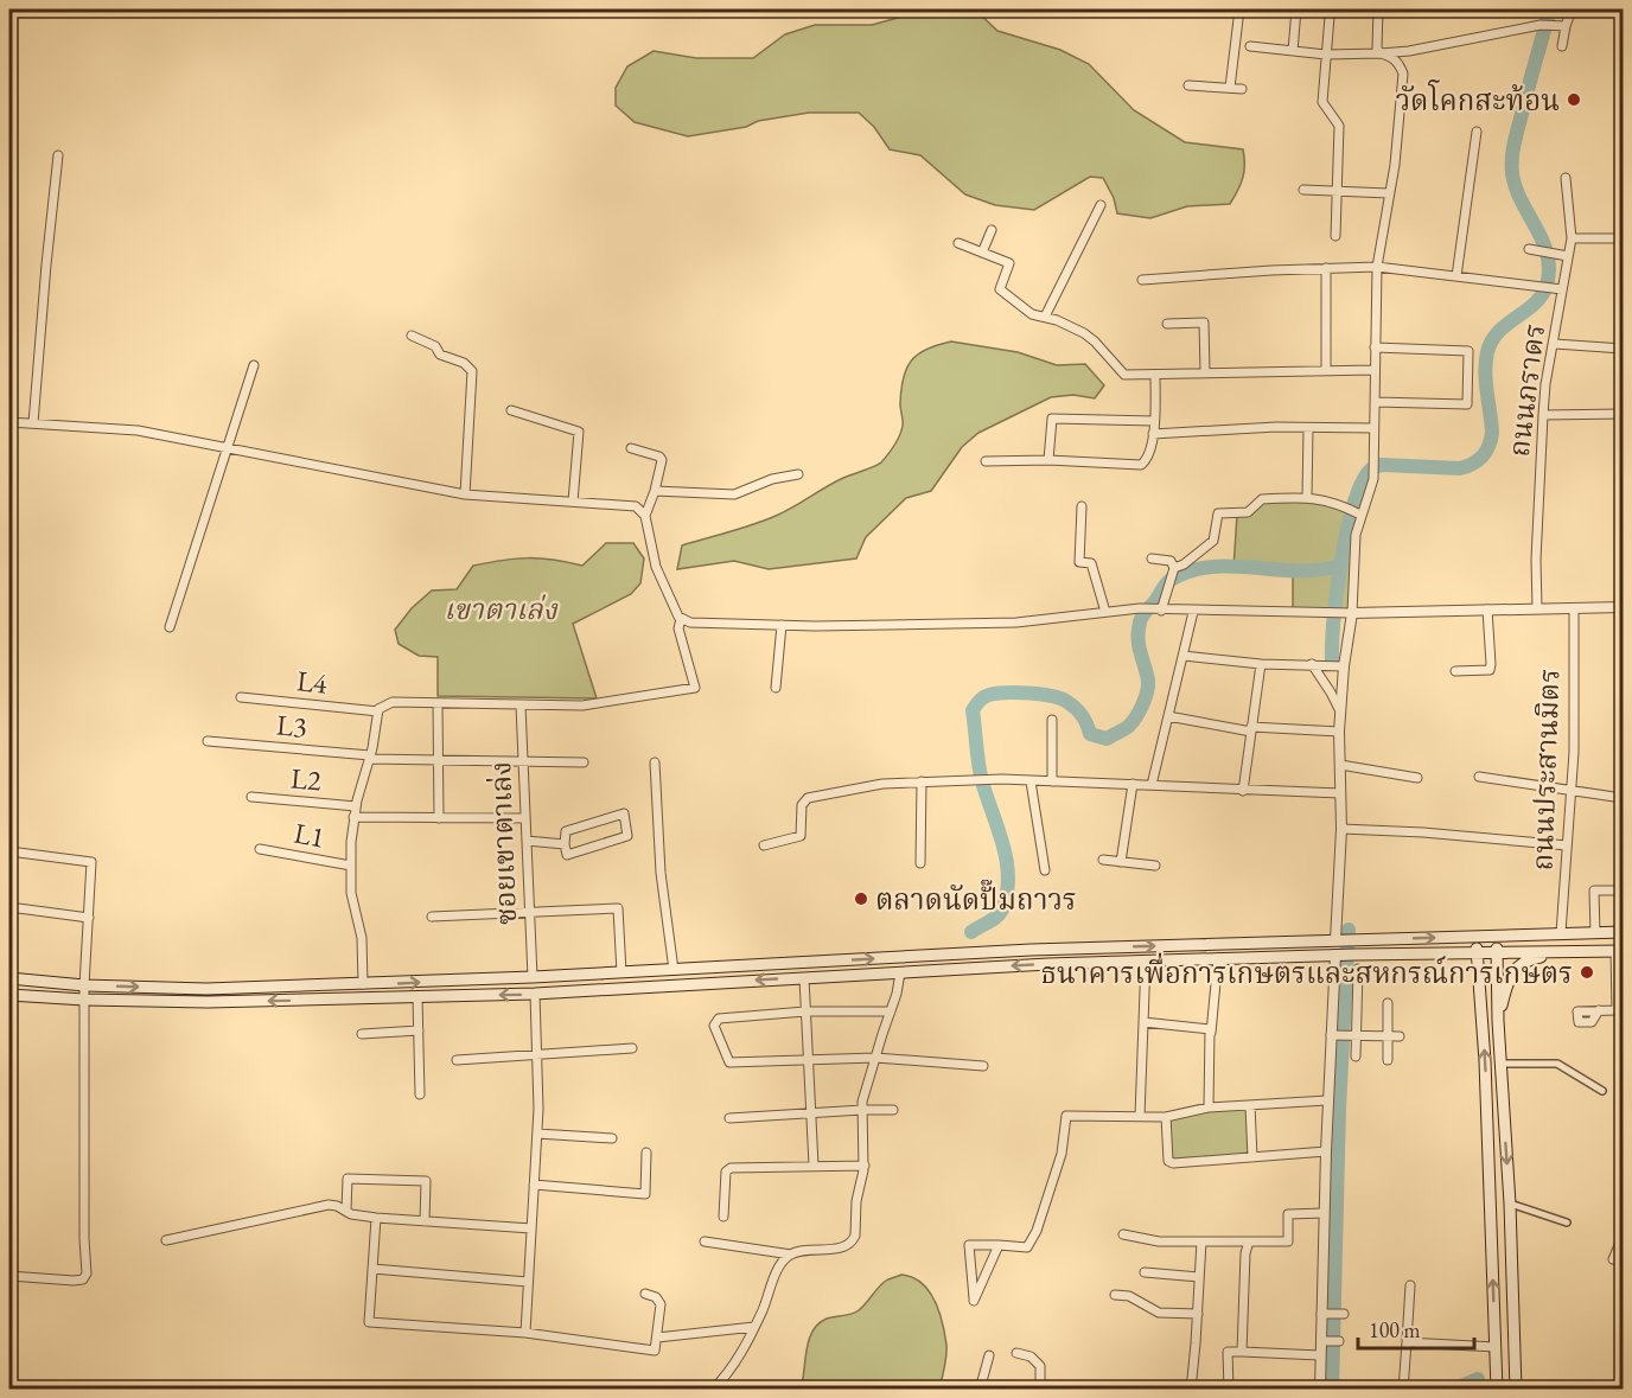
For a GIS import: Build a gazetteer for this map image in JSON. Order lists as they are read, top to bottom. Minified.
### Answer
{"streets":{"street":["ถนนภราดร","L4","L3","ถนนประสานมิตร","L2","L1","ซอยเขาตาเล่ง"]},"crossings":[["L3","ซอยเขาตาเล่ง"]],"parks":["เขาตาเล่ง"],"places":["วัดโคกสะท้อน","ตลาดนัดปั๊มถาวร","ธนาคารเพื่อการเกษตรและสหกรณ์การเกษตร"],"scale_bar":"100 m"}
